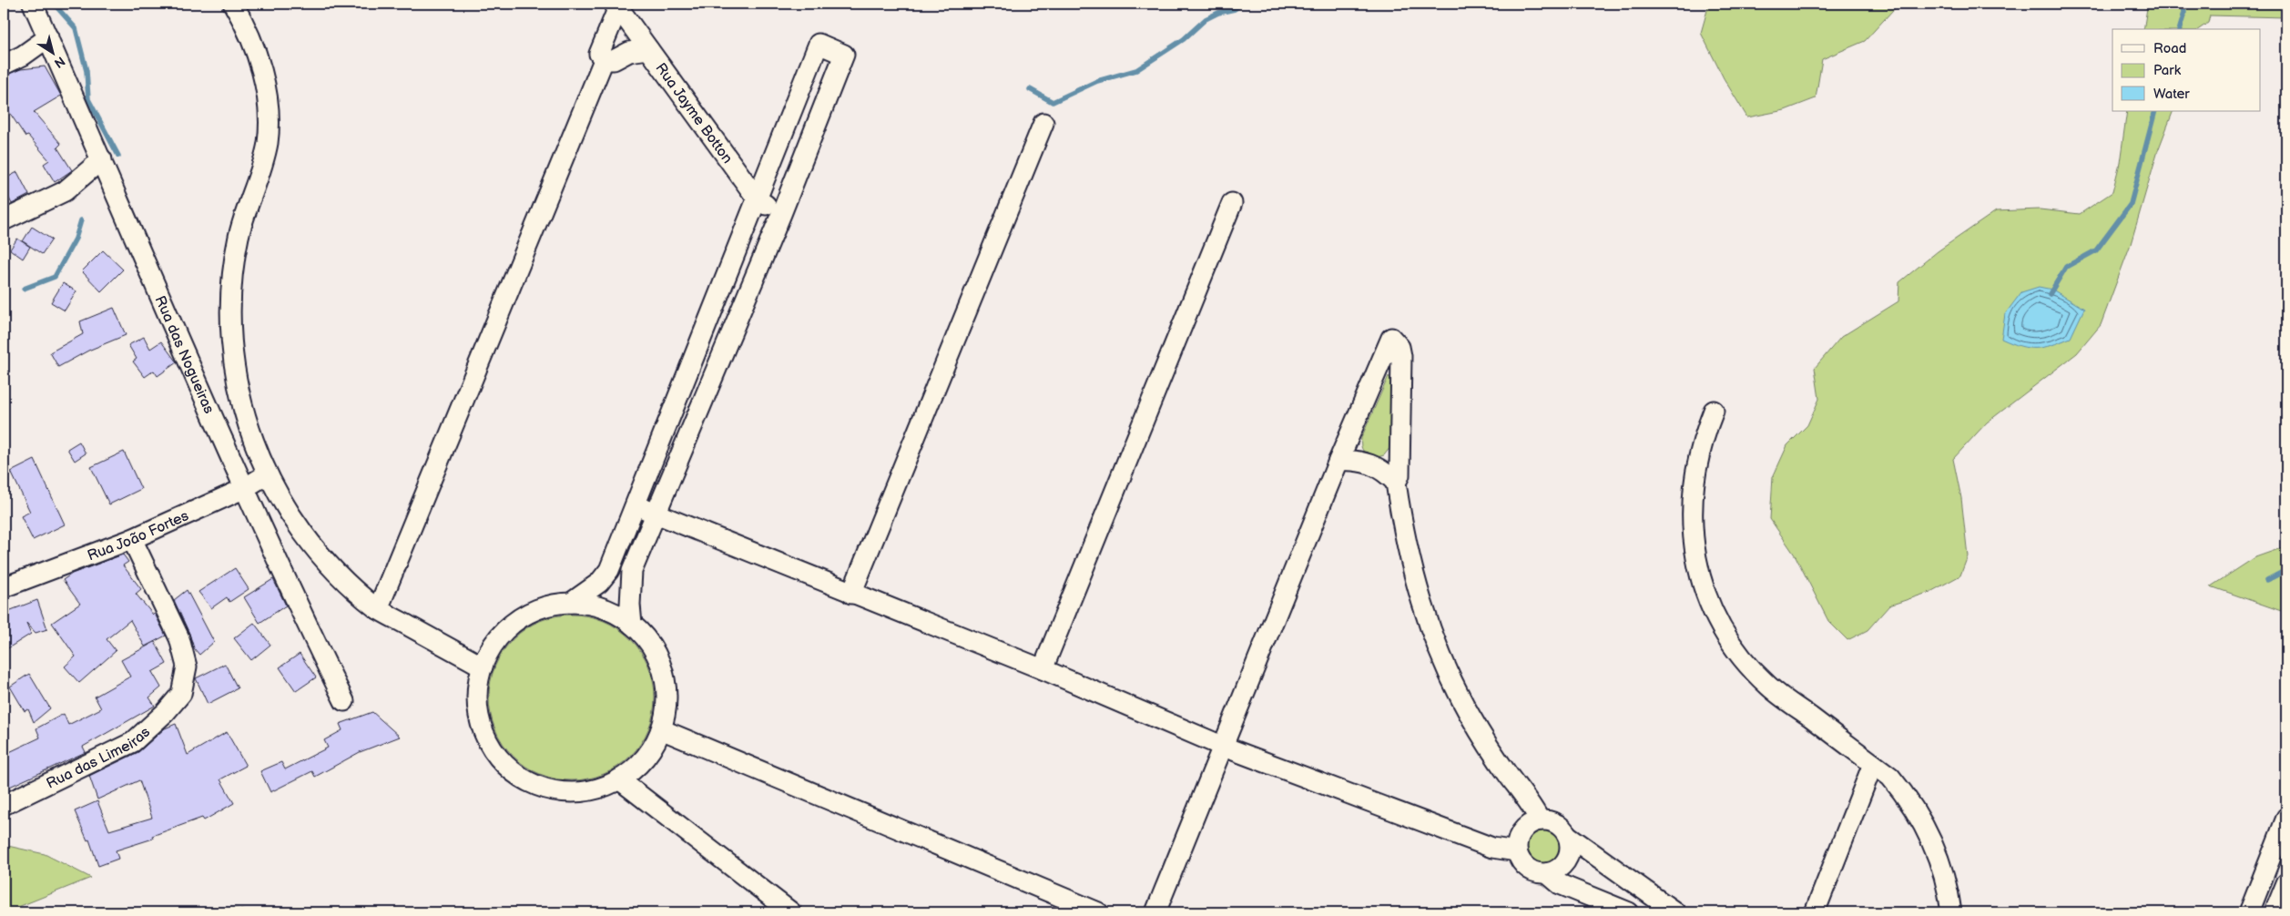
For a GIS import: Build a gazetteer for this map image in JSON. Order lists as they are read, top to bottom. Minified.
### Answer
{"streets":{"street":["Rua Jayme Botton","Rua das Nogueiras","Rua João Fortes","Rua das Limeiras"]},"crossings":[["Rua das Nogueiras","Rua João Fortes"],["Rua João Fortes","Rua das Limeiras"]],"legend":["Road","Park","Water"],"north":"bottom right"}
